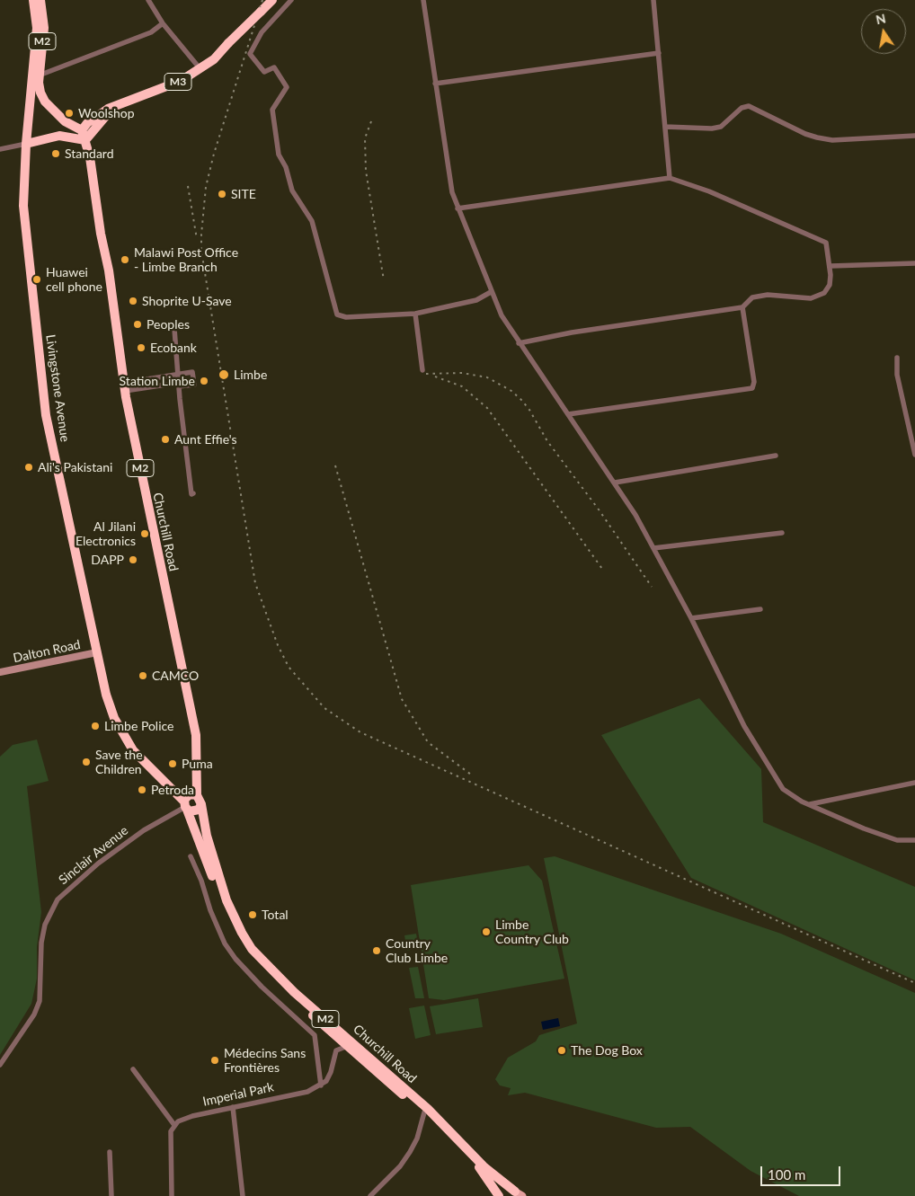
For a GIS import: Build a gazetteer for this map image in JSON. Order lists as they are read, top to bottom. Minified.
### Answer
{"streets":{"highway":["M2","M3","Livingstone Avenue","Churchill Road"],"main road":["Dalton Road"],"street":["Sinclair Avenue","Imperial Park"]},"crossings":[["M2","M3"],["M2","Churchill Road"],["M3","Churchill Road"],["Livingstone Avenue","Churchill Road"],["Livingstone Avenue","Dalton Road"],["Livingstone Avenue","Sinclair Avenue"],["Churchill Road","Sinclair Avenue"]],"places":["Woolshop","Standard","SITE","Malawi Post Office - Limbe Branch","Huawei cell phone","Shoprite U-Save","Peoples","Ecobank","Limbe","Station Limbe","Aunt Effie's","Ali's Pakistani","Al Jilani Electronics","DAPP","CAMCO","Limbe Police","Save the Children","Puma","Petroda","Total","Limbe Country Club","Country Club Limbe","The Dog Box","Médecins Sans Frontières"],"scale_bar":"100 m","north":"top"}
